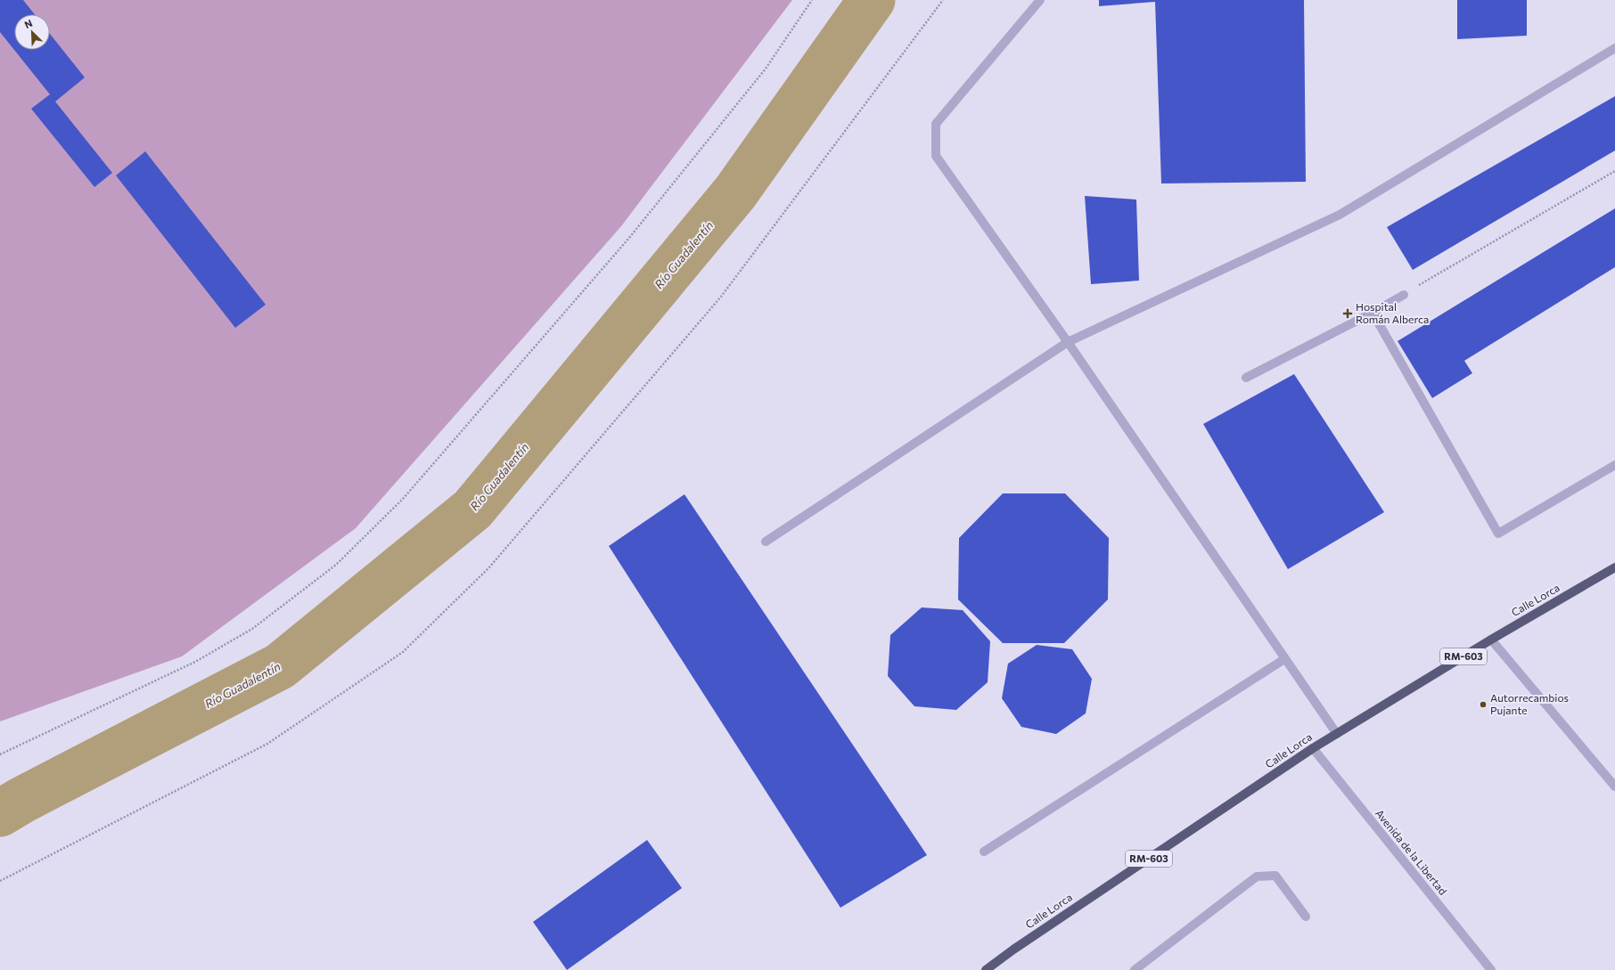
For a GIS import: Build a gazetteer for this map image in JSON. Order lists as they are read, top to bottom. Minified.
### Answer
{"streets":{"main road":["Calle Lorca","RM-603"],"street":["Avenida de la Libertad"]},"crossings":[["Calle Lorca","Avenida de la Libertad"]],"water":["Río Guadalentín"],"places":{"health":["Hospital Román Alberca"],"other":["Autorrecambios Pujante"]},"north":"top left"}
